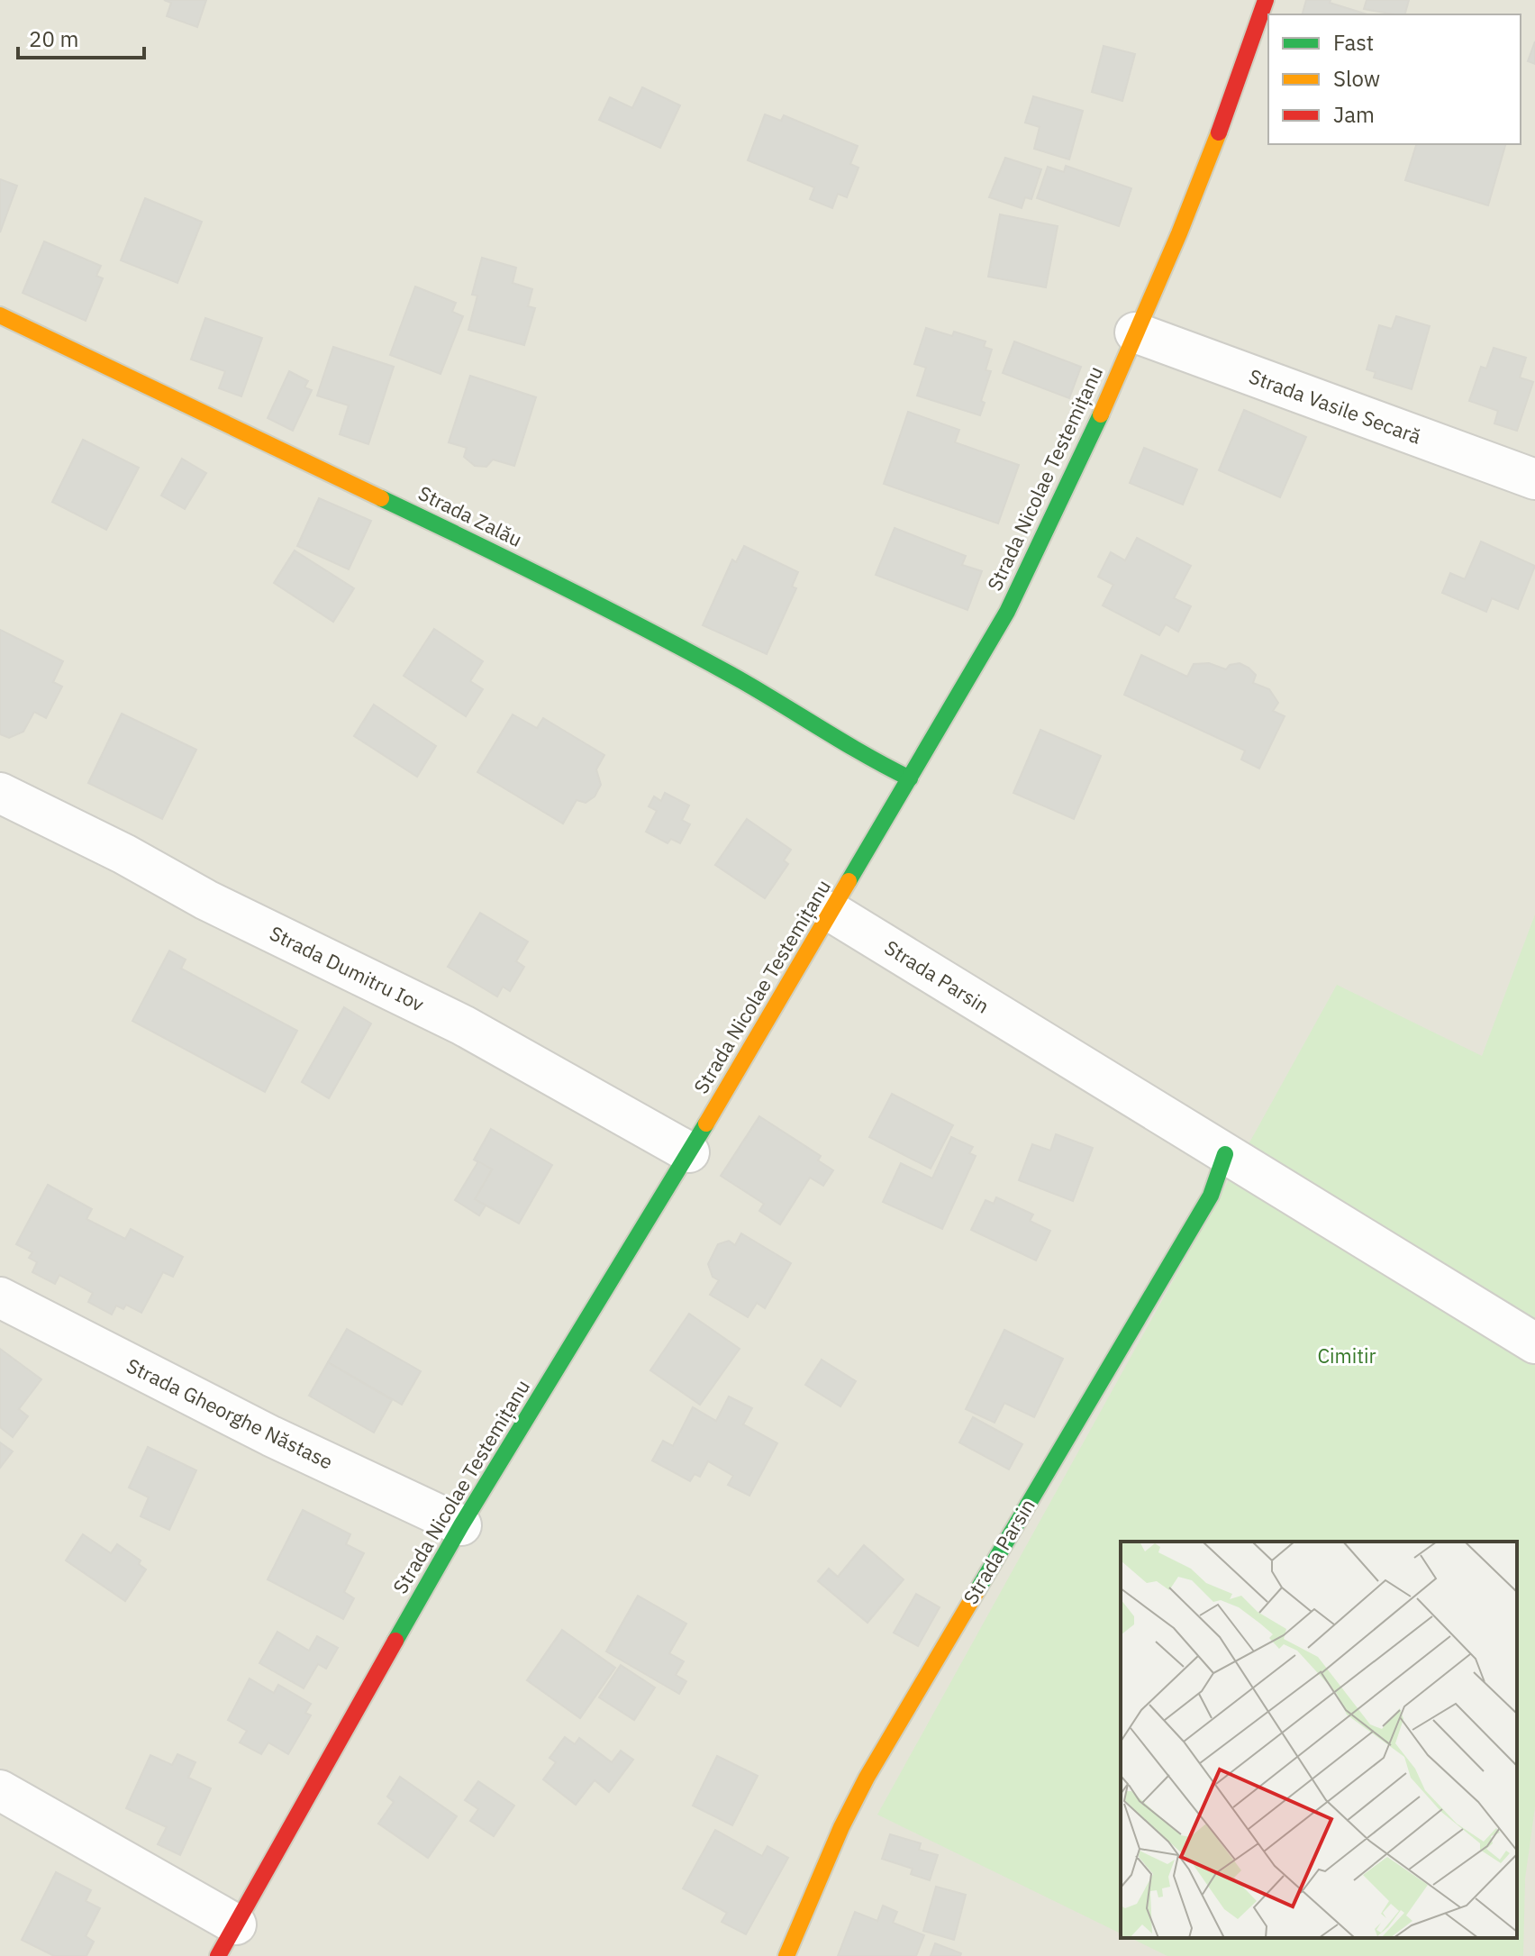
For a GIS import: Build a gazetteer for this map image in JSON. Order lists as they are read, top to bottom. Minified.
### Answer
{"streets":{"street":["Strada Vasile Secară","Strada Nicolae Testemițanu","Strada Zalău","Strada Dumitru Iov","Strada Parsin","Strada Gheorghe Năstase"]},"crossings":[["Strada Vasile Secară","Strada Nicolae Testemițanu"],["Strada Nicolae Testemițanu","Strada Zalău"],["Strada Nicolae Testemițanu","Strada Dumitru Iov"],["Strada Nicolae Testemițanu","Strada Parsin"],["Strada Nicolae Testemițanu","Strada Gheorghe Năstase"]],"parks":["Cimitir"],"legend":["Fast","Slow","Jam"],"scale_bar":"20 m"}
